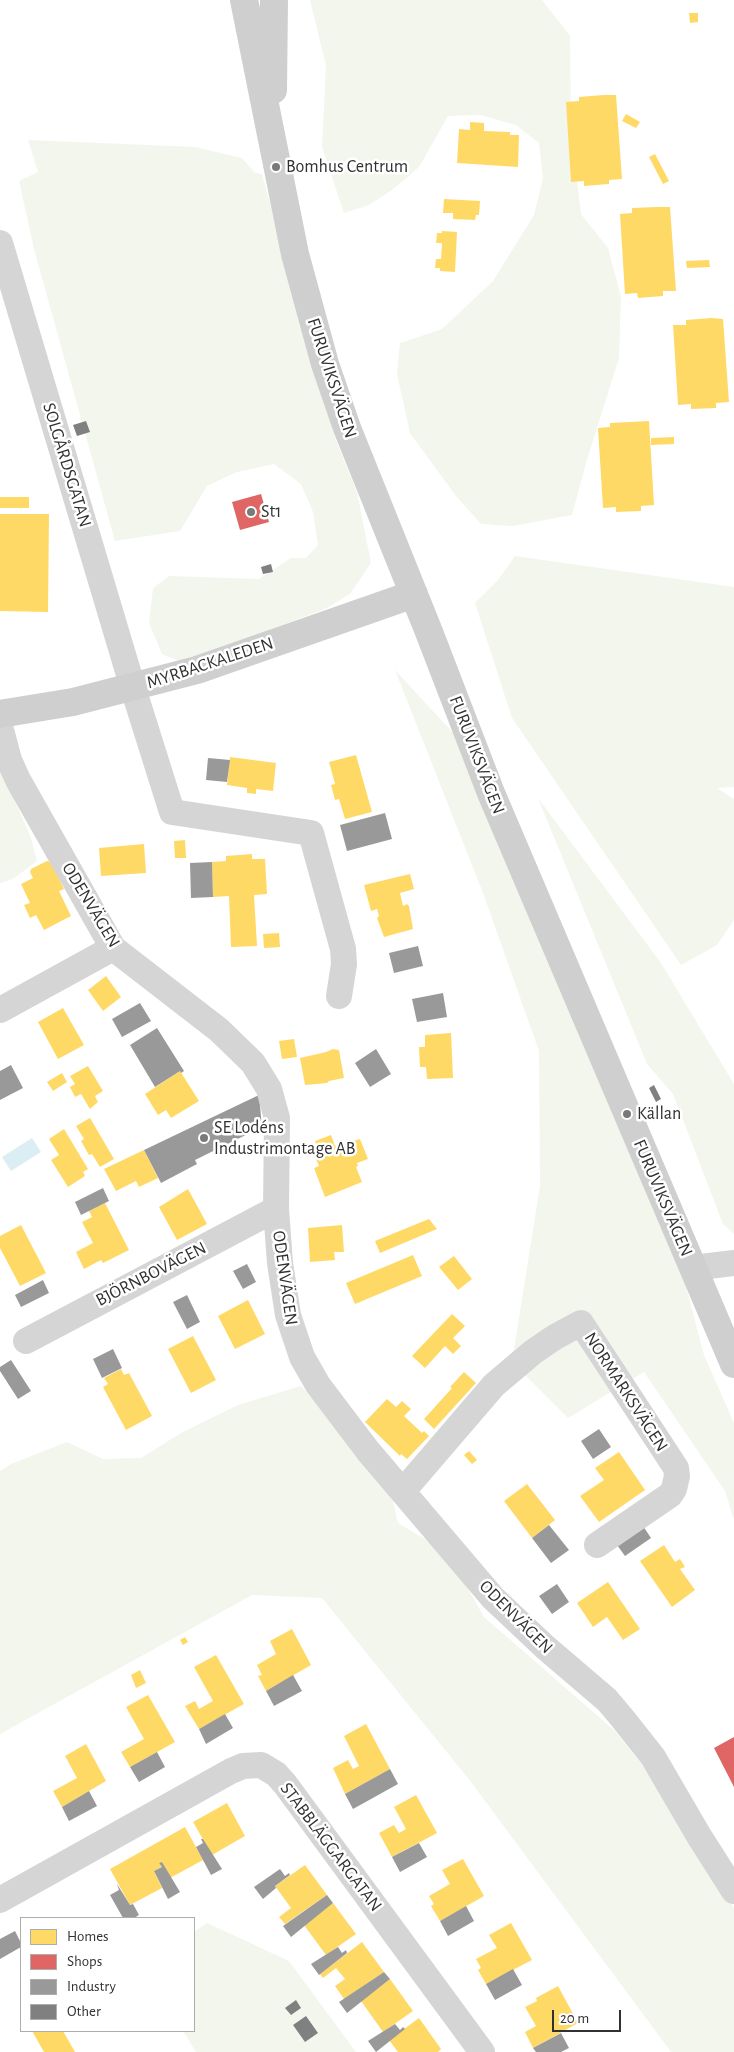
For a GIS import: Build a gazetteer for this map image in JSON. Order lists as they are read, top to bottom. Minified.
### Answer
{"streets":{"main road":["FURUVIKSVÄGEN","MYRBACKALEDEN"],"street":["SOLGÅRDSGATAN","ODENVÄGEN","BJÖRNBOVÄGEN","NORMARKSVÄGEN","STABBLÄGGARGATAN"]},"crossings":[["FURUVIKSVÄGEN","MYRBACKALEDEN"],["SOLGÅRDSGATAN","MYRBACKALEDEN"],["ODENVÄGEN","BJÖRNBOVÄGEN"],["ODENVÄGEN","NORMARKSVÄGEN"]],"places":["Bomhus Centrum","St1","Källan","SE Lodéns Industrimontage AB"],"legend":["Homes","Shops","Industry","Other"],"scale_bar":"20 m"}
